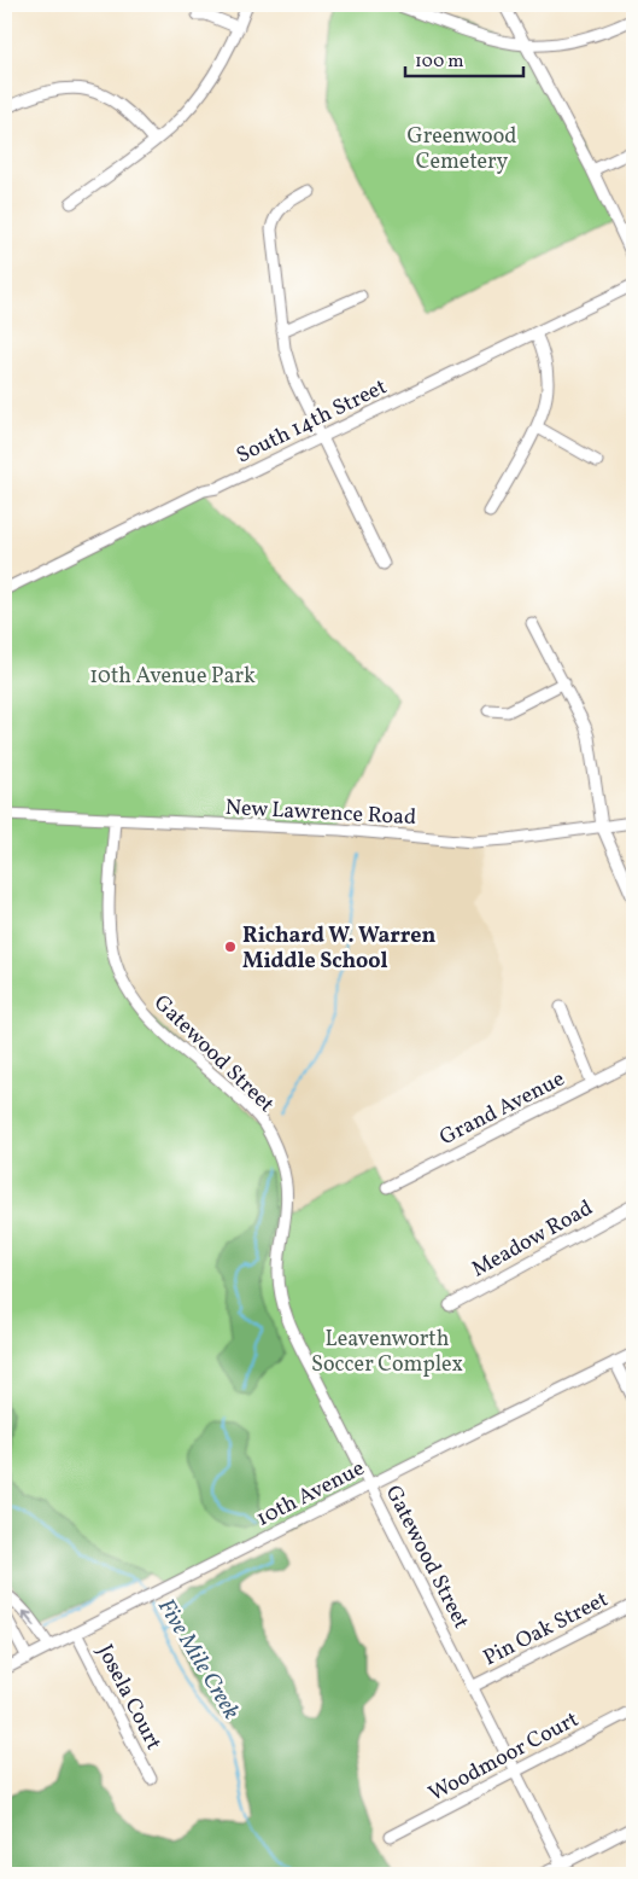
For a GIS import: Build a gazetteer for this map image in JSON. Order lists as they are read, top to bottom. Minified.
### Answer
{"streets":{"street":["South 14th Street","New Lawrence Road","Gatewood Street","Grand Avenue","Meadow Road","10th Avenue","Pin Oak Street","Josela Court","Woodmoor Court"]},"crossings":[["New Lawrence Road","Gatewood Street"],["Gatewood Street","10th Avenue"],["Gatewood Street","Pin Oak Street"],["Gatewood Street","Woodmoor Court"],["10th Avenue","Josela Court"]],"water":["Five Mile Creek"],"parks":["Greenwood Cemetery","10th Avenue Park","Leavenworth Soccer Complex"],"places":["Richard W. Warren Middle School"],"scale_bar":"100 m"}
